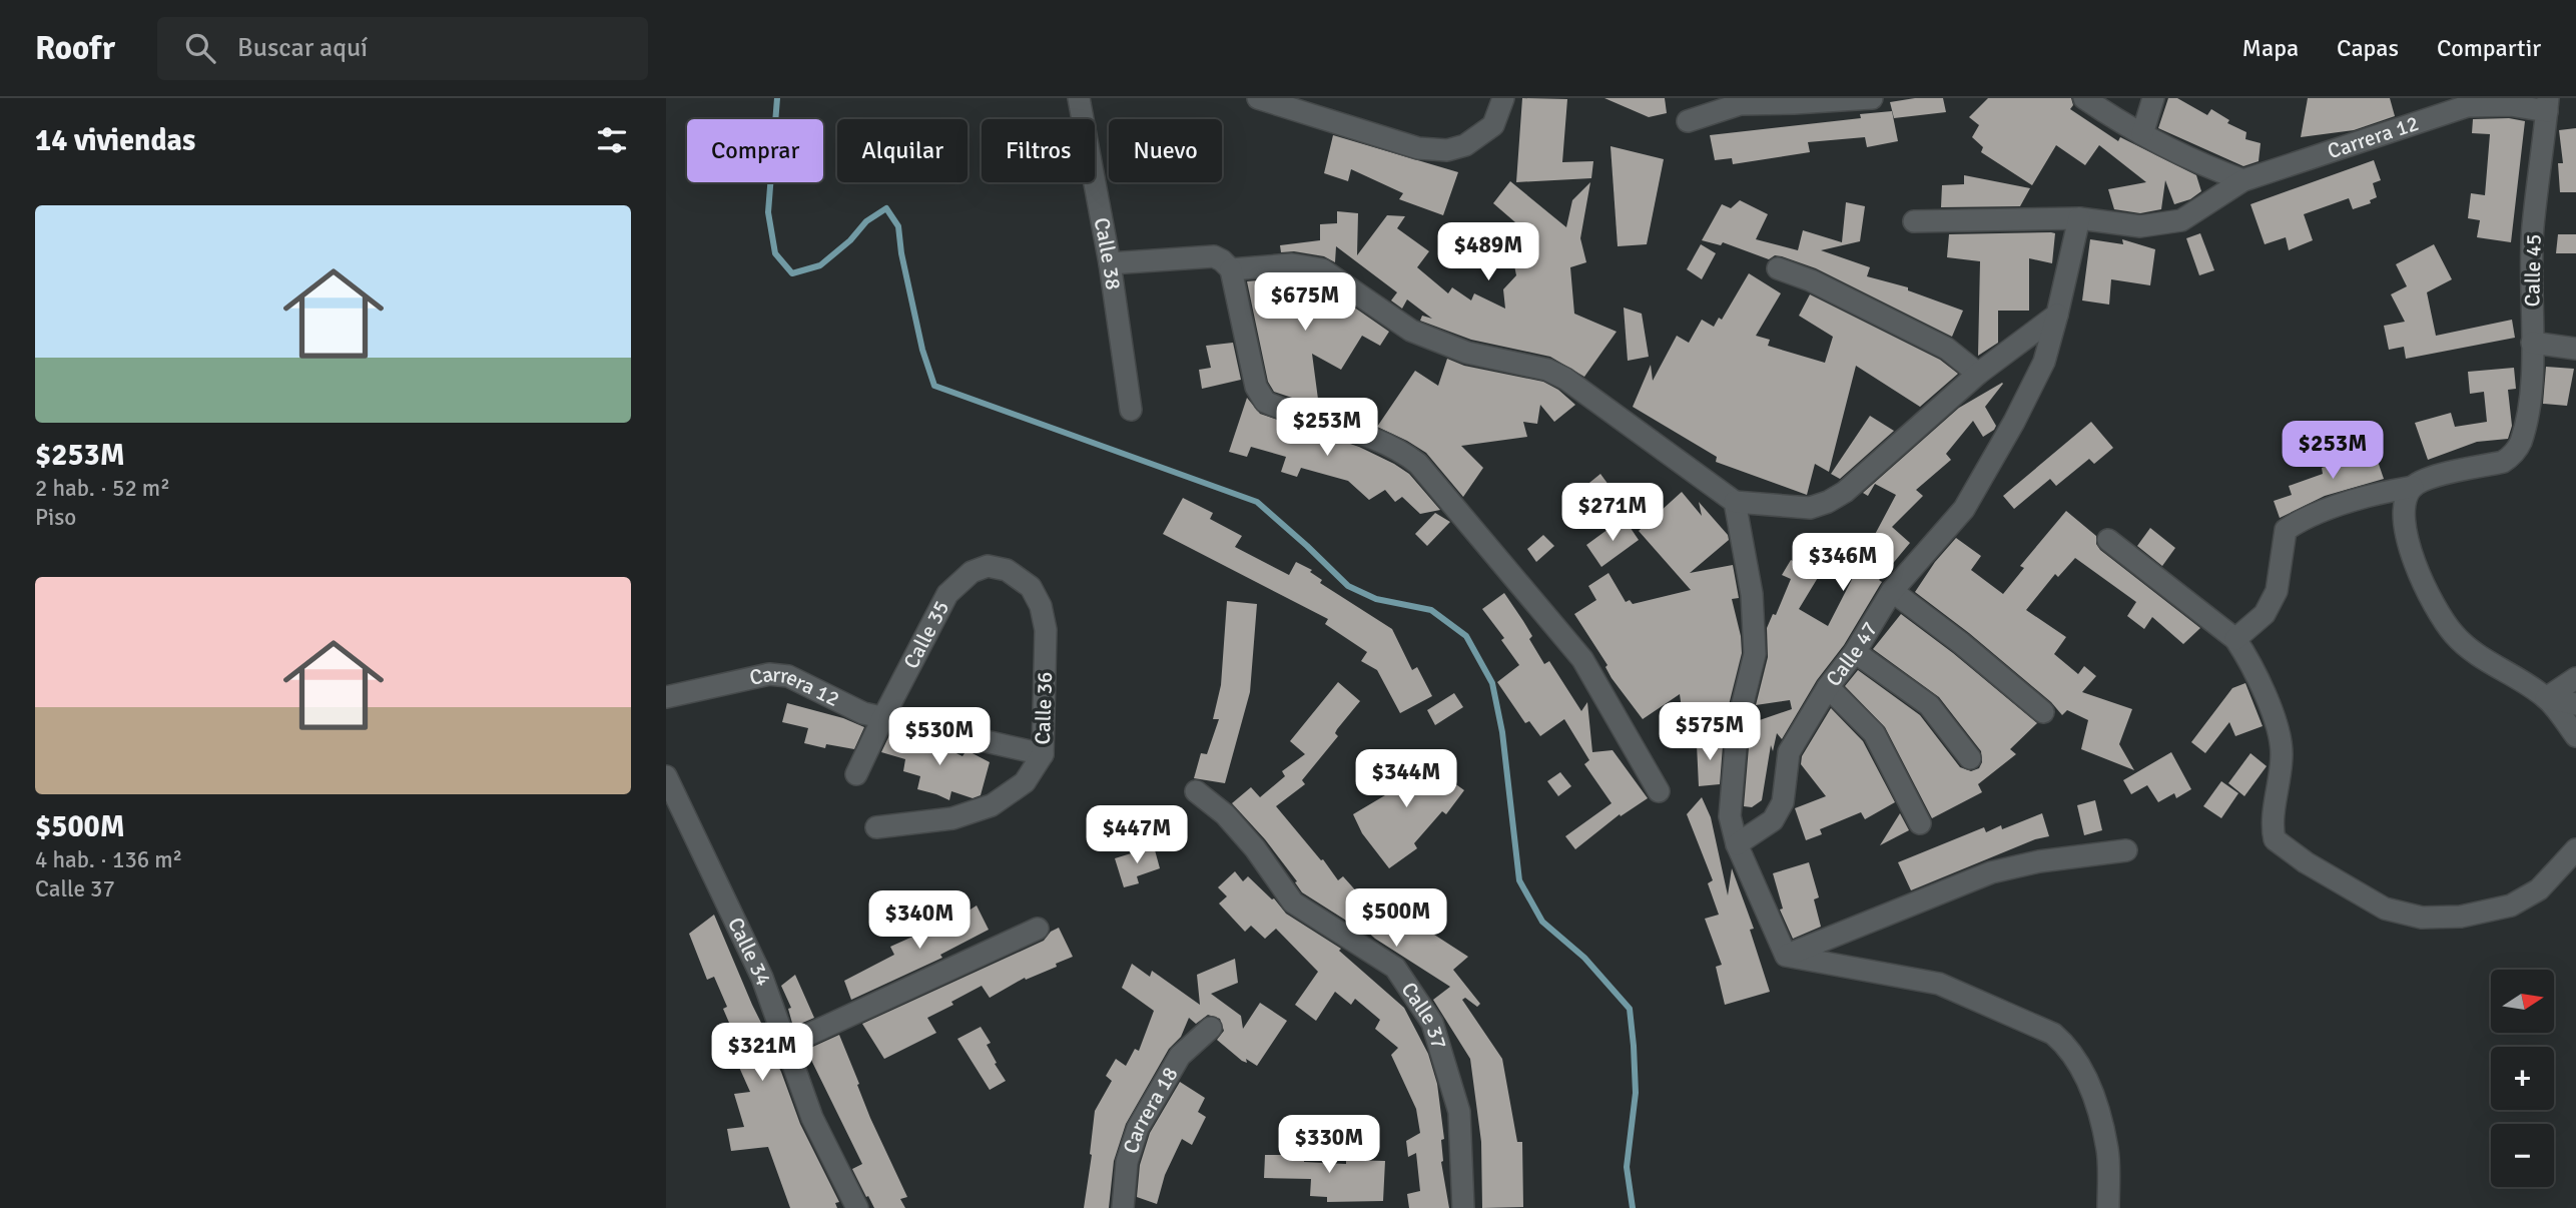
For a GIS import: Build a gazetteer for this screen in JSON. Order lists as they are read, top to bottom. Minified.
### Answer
{"streets":{"street":["Carrera 12","Calle 38","Calle 45","Calle 35","Calle 47","Calle 36","Calle 34","Calle 37","Carrera 18"]},"crossings":[["Carrera 12","Calle 45"],["Carrera 12","Calle 35"],["Carrera 12","Calle 47"],["Carrera 12","Calle 36"],["Calle 35","Calle 36"]],"north":"right","page":{"header":"Roofr","search":"Buscar aquí","nav":["Mapa","Capas","Compartir"],"heading":"14 viviendas","chip":["Comprar","Alquilar","Filtros","Nuevo"],"list":[{"name":"$253M","note":"2 hab. · 52 m² · Piso"},{"name":"$500M","note":"4 hab. · 136 m² · Calle 37"}],"price":["$489M","$675M","$253M","$253M","$271M","$346M","$575M","$530M","$344M","$447M","$500M","$340M","$321M","$330M"],"map_buttons":["+","−"]}}
